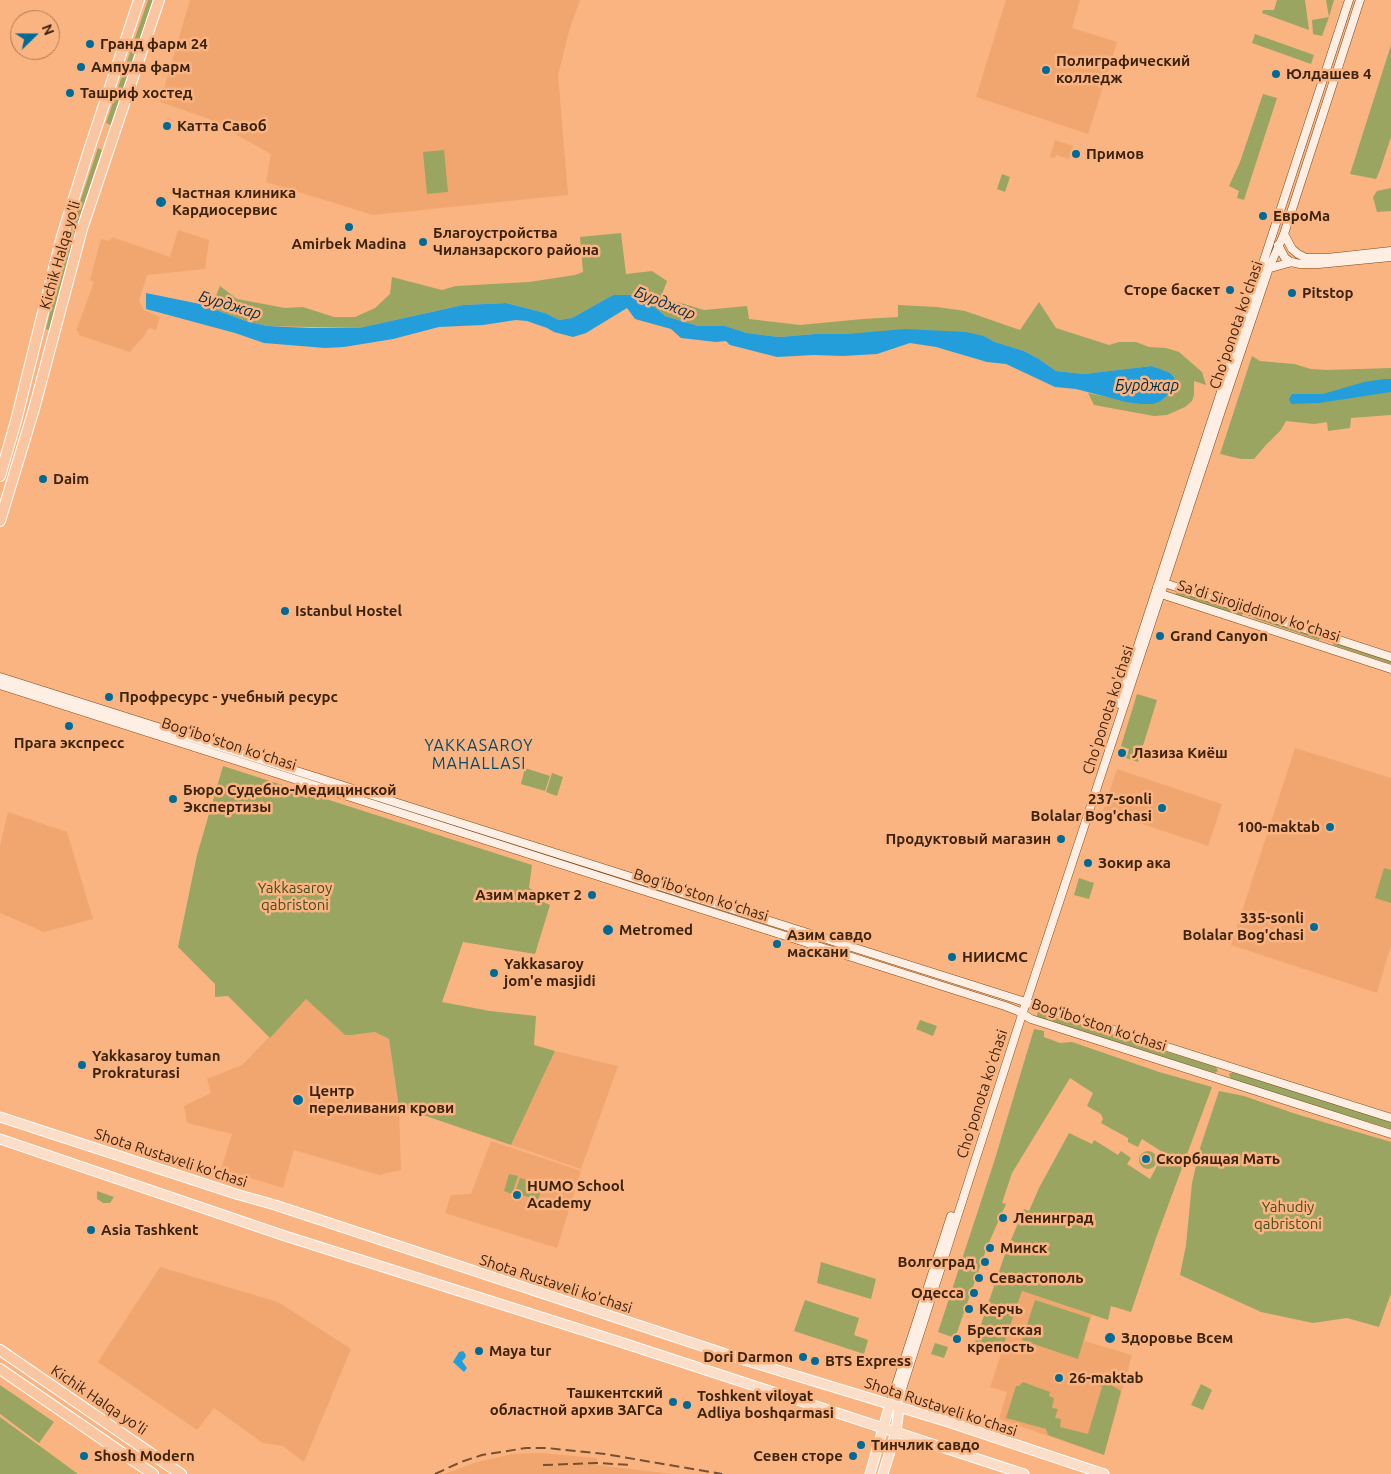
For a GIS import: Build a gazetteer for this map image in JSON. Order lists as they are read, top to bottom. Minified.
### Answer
{"streets":{"highway":["Kichik Halqa yo'li"],"main road":["Cho'ponota ko'chasi","Shota Rustaveli ko'chasi"],"street":["Sa'di Sirojiddinov ko'chasi","Bogʻiboʻston koʻchasi"]},"crossings":[["Cho'ponota ko'chasi","Sa'di Sirojiddinov ko'chasi"],["Cho'ponota ko'chasi","Bogʻiboʻston koʻchasi"],["Cho'ponota ko'chasi","Shota Rustaveli ko'chasi"]],"districts":["YAKKASAROY MAHALLASI"],"water":["Бурджар"],"parks":["Yakkasaroy qabristoni","Yahudiy qabristoni"],"places":["Гранд фарм 24","Ампула фарм","Полиграфический колледж","Юлдашев 4","Ташриф хостед","Катта Савоб","Примов","Частная клиника Кардиосервис","ЕвроМа","Amirbek Madina","Благоустройства Чиланзарского района","Сторе баскет","Pitstop","Daim","Istanbul Hostel","Grand Canyon","Профресурс - учебный ресурс","Прага экспресс","Лазиза Киёш","Бюро Судебно-Медицинской Экспертизы","237-sonli Bolalar Bog'chasi","100-maktab","Продуктовый магазин","Зокир ака","Азим маркет 2","335-sonli Bolalar Bog'chasi","Metromed","Азим савдо маскани","НИИСМС","Yakkasaroy jom'e masjidi","Yakkasaroy tuman Prokraturasi","Центр переливания крови","Скорбящая Мать","HUMO School Academy","Ленинград","Asia Tashkent","Минск","Волгоград","Севастополь","Одесса","Керчь","Здоровье Всем","Брестская крепость","Maya tur","Dori Darmon","BTS Express","26-maktab","Ташкентский областной архив ЗАГСа","Toshkent viloyat Adliya boshqarmasi","Тинчлик савдо","Shosh Modern","Севен сторе"],"north":"right"}
